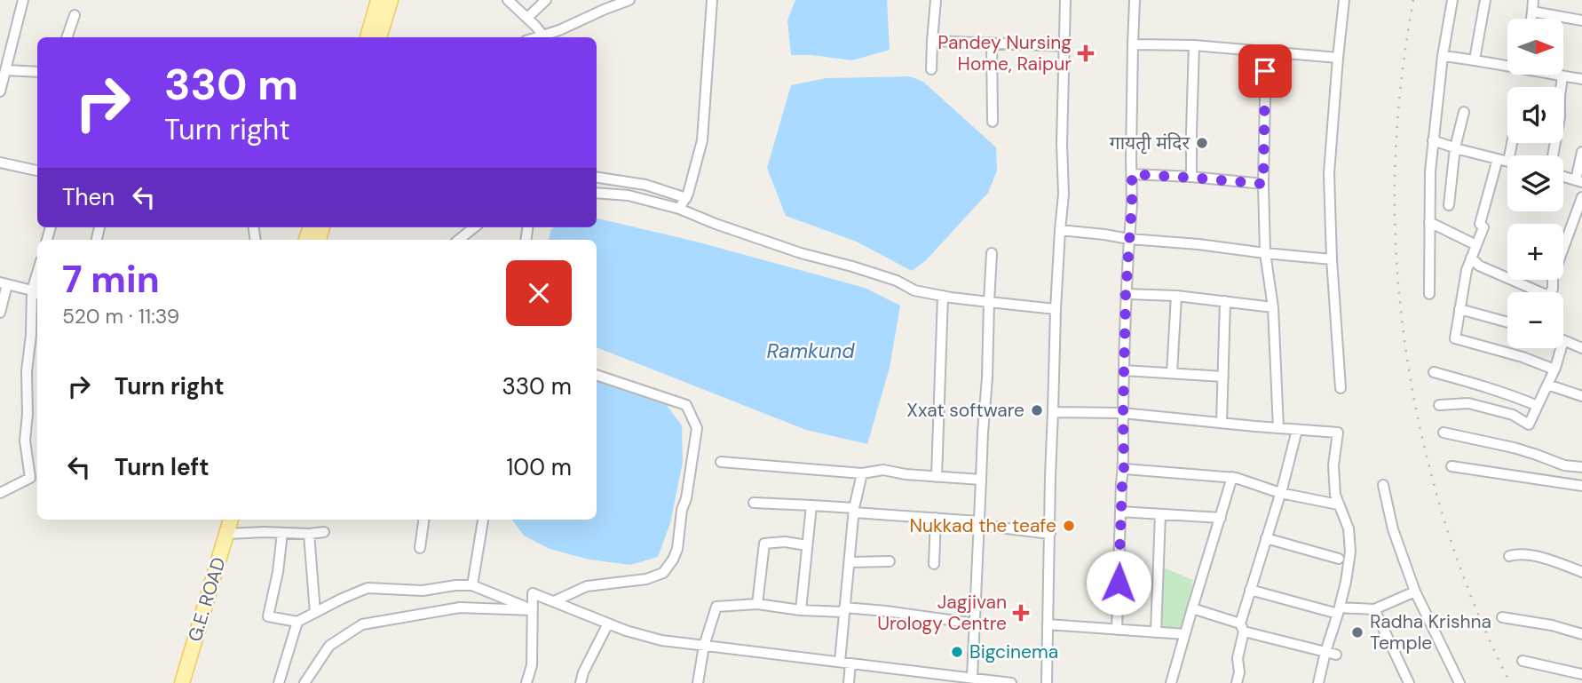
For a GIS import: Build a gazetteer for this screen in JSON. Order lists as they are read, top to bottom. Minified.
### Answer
{"streets":{"main road":["G.E. ROAD"]},"water":["Ramkund"],"places":{"health":["Pandey Nursing Home, Raipur","Jagjivan Urology Centre"],"other":["गायतृी मंदिर","Xxat software","Nukkad the teafe","Radha Krishna Temple","Bigcinema"]},"north":"right","page":{"map_buttons":["+","−"],"turn":["330 m","Turn right"],"then":"Then","heading":["7 min","520 m · 11:39"],"list":[{"name":"Turn right","value":"330 m"},{"name":"Turn left","value":"100 m"}]}}
